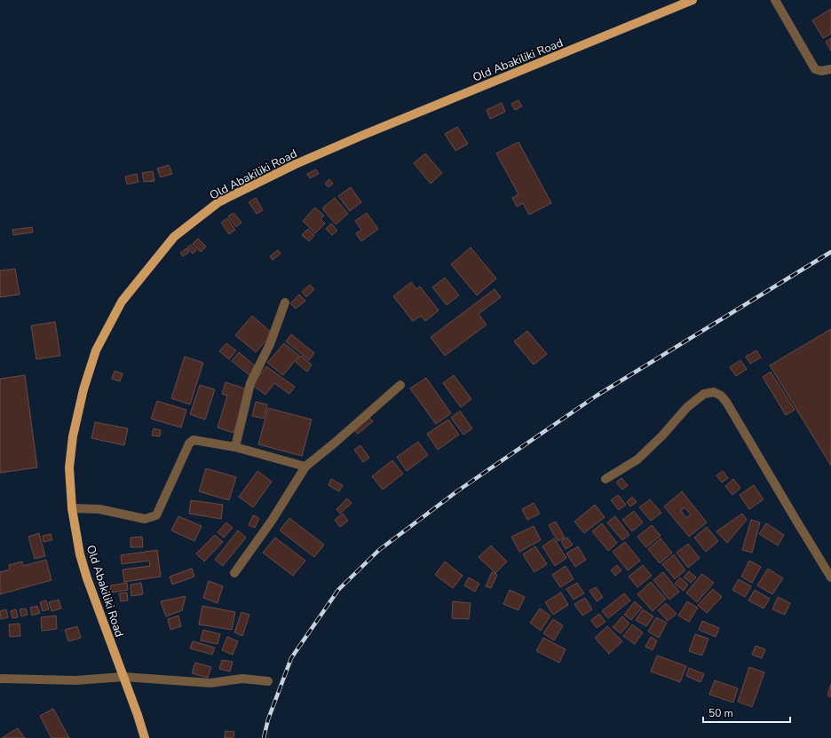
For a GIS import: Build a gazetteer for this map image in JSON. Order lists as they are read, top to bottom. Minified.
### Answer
{"streets":{"main road":["Old Abakiliki Road"]},"scale_bar":"50 m"}
